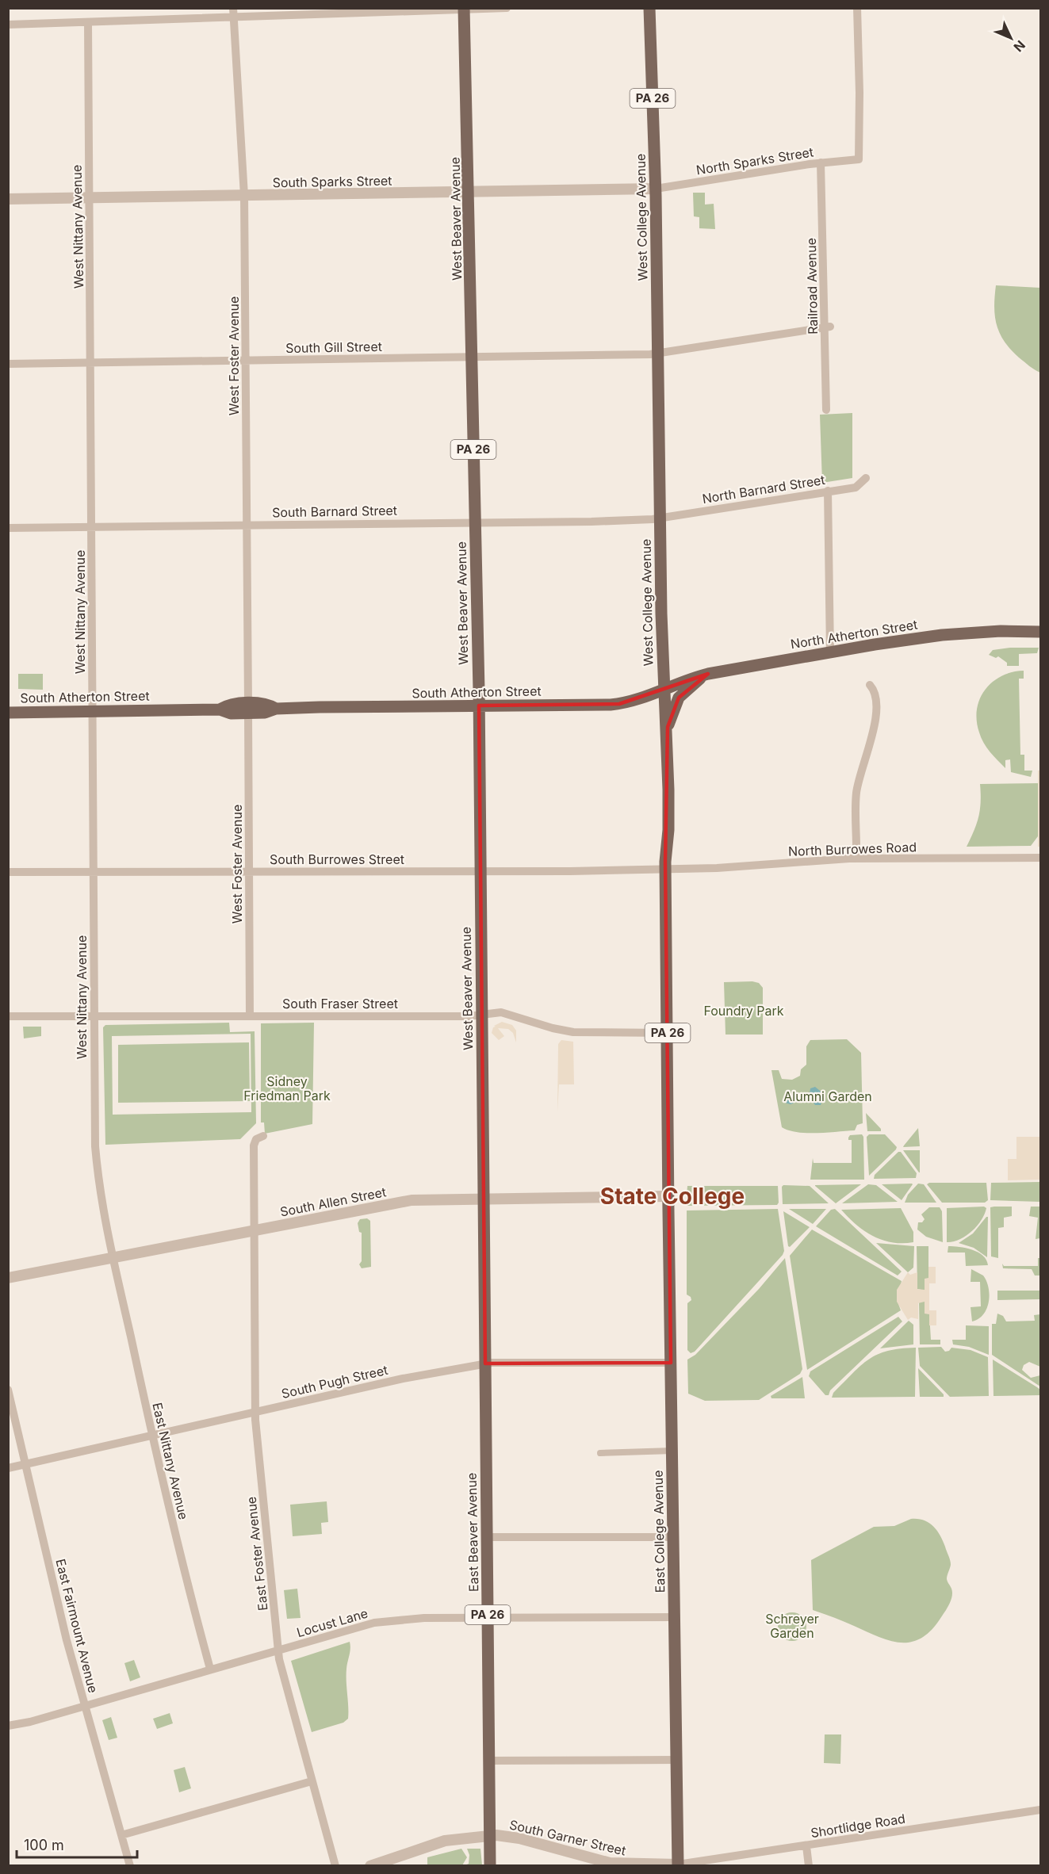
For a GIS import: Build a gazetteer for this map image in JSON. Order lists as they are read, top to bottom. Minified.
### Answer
{"streets":{"main road":["PA 26","West College Avenue","West Beaver Avenue","North Atherton Street","South Atherton Street","East College Avenue","East Beaver Avenue"],"street":["North Sparks Street","South Sparks Street","West Nittany Avenue","Railroad Avenue","South Gill Street","West Foster Avenue","North Barnard Street","South Barnard Street","North Burrowes Road","South Burrowes Street","South Fraser Street","South Allen Street","South Pugh Street","East Nittany Avenue","East Foster Avenue","Locust Lane","East Fairmount Avenue","Shortlidge Road","South Garner Street"]},"crossings":[["North Sparks Street","South Sparks Street"],["North Sparks Street","West College Avenue"],["North Sparks Street","Railroad Avenue"],["South Sparks Street","West College Avenue"],["South Sparks Street","West Beaver Avenue"],["South Sparks Street","West Nittany Avenue"],["South Sparks Street","West Foster Avenue"],["West College Avenue","South Gill Street"],["West College Avenue","North Barnard Street"],["West College Avenue","South Barnard Street"],["West College Avenue","North Atherton Street"],["West College Avenue","South Atherton Street"],["West College Avenue","North Burrowes Road"],["West College Avenue","South Burrowes Street"],["West College Avenue","South Fraser Street"],["West College Avenue","South Allen Street"],["West College Avenue","East College Avenue"],["West Beaver Avenue","South Gill Street"],["West Beaver Avenue","South Barnard Street"],["West Beaver Avenue","South Atherton Street"],["West Beaver Avenue","South Burrowes Street"],["West Beaver Avenue","South Fraser Street"],["West Beaver Avenue","South Allen Street"],["West Beaver Avenue","East Beaver Avenue"],["West Nittany Avenue","South Gill Street"],["West Nittany Avenue","South Barnard Street"],["West Nittany Avenue","South Atherton Street"],["West Nittany Avenue","South Burrowes Street"],["West Nittany Avenue","South Fraser Street"],["West Nittany Avenue","South Allen Street"],["West Nittany Avenue","East Nittany Avenue"],["Railroad Avenue","South Gill Street"],["South Gill Street","West Foster Avenue"],["West Foster Avenue","South Barnard Street"],["West Foster Avenue","South Atherton Street"],["West Foster Avenue","South Burrowes Street"],["West Foster Avenue","South Fraser Street"],["North Barnard Street","South Barnard Street"],["North Atherton Street","South Atherton Street"],["North Burrowes Road","South Burrowes Street"],["South Allen Street","East Nittany Avenue"],["South Allen Street","East College Avenue"],["South Allen Street","East Beaver Avenue"],["South Allen Street","East Foster Avenue"],["South Pugh Street","East Nittany Avenue"],["South Pugh Street","East College Avenue"],["South Pugh Street","East Beaver Avenue"],["South Pugh Street","East Foster Avenue"],["South Pugh Street","East Fairmount Avenue"],["East Nittany Avenue","Locust Lane"],["East College Avenue","Locust Lane"],["East College Avenue","Shortlidge Road"],["East College Avenue","South Garner Street"],["East Beaver Avenue","Locust Lane"],["East Beaver Avenue","South Garner Street"],["East Foster Avenue","Locust Lane"],["Locust Lane","East Fairmount Avenue"],["Shortlidge Road","South Garner Street"]],"districts":["State College"],"parks":["Foundry Park","Sidney Friedman Park","Alumni Garden","Schreyer Garden"],"scale_bar":"100 m","north":"bottom right"}
